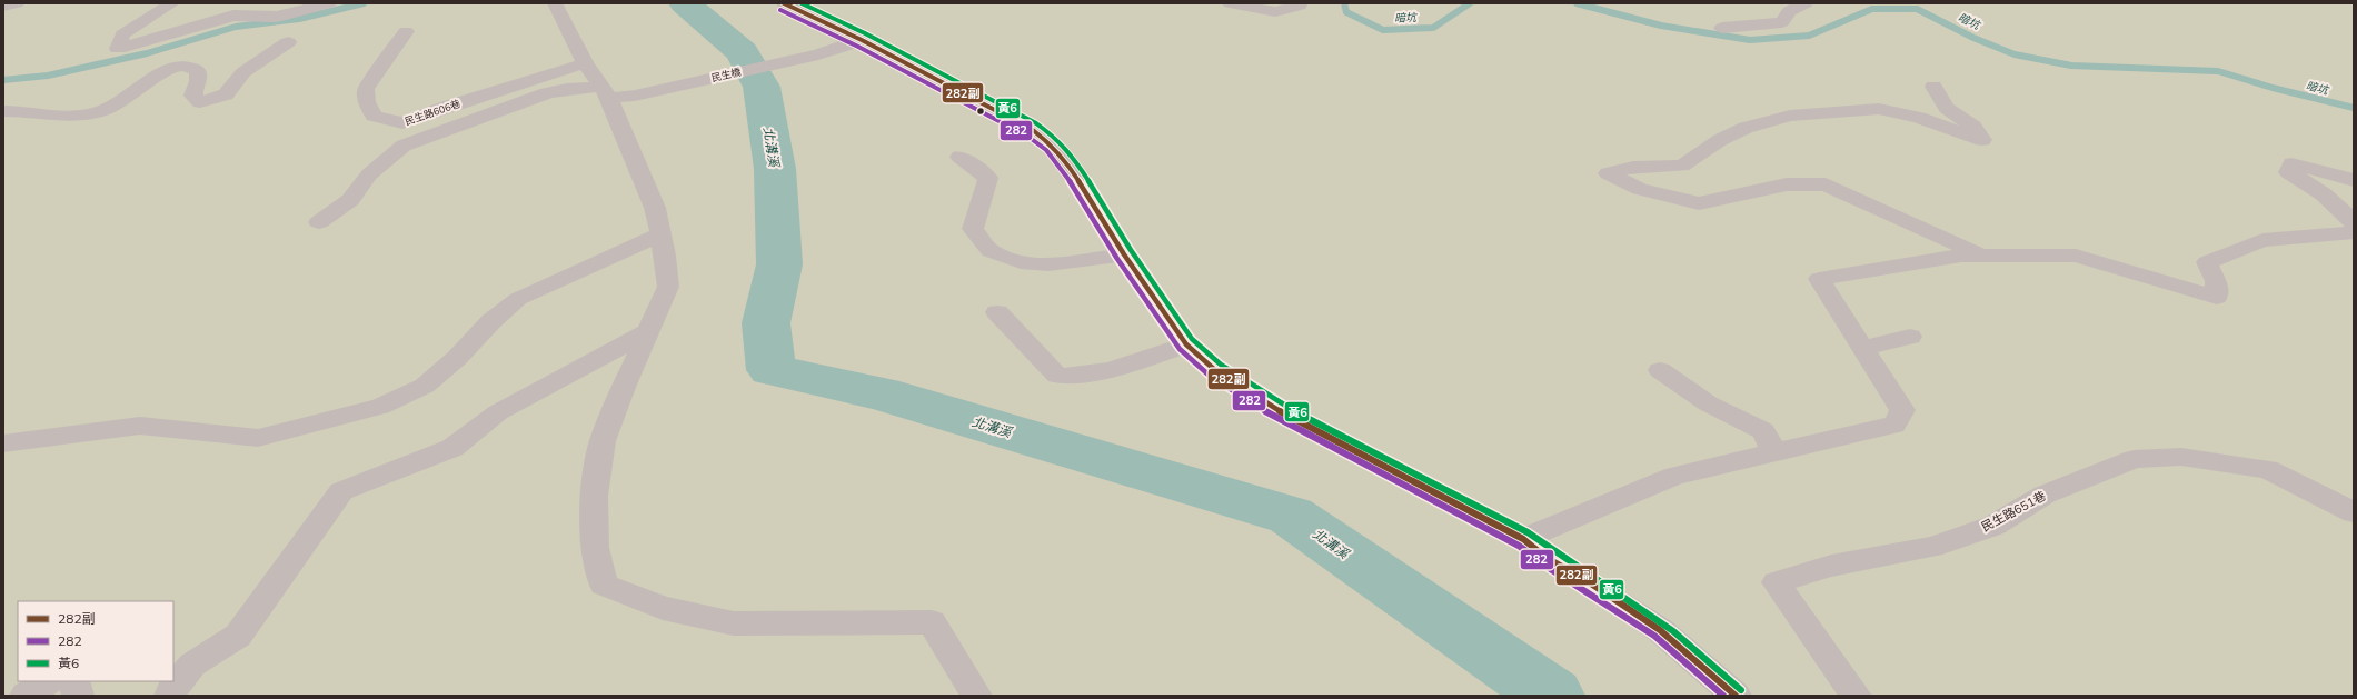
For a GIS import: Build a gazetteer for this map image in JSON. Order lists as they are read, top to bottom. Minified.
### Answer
{"streets":{"street":["民生橋","民生路606巷","民生路651巷"]},"water":["暗坑","北溝溪"],"lines":["transit line 282副","transit line 黃6","transit line 282"],"legend":["282副","282","黃6"]}
